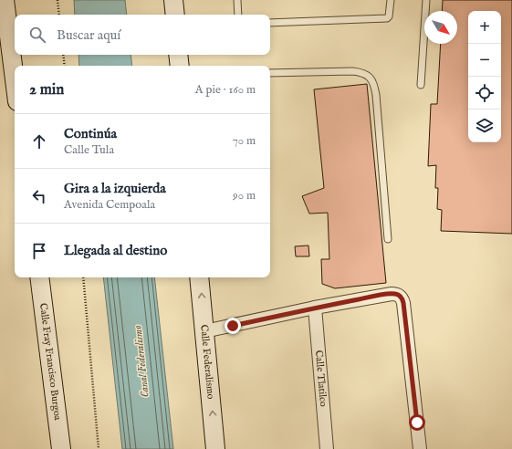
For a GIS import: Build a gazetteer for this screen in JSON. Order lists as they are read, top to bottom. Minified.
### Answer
{"streets":{"main road":["Calle Fray Francisco Burgoa","Calle Federalismo"],"street":["Calle Tlatilco"]},"one_way":["Calle Federalismo"],"water":["Canal Federalismo"],"north":"bottom right","page":{"map_buttons":["+","−"],"search":"Buscar aquí","heading":["2 min","A pie · 160 m"],"list":[["Continúa","Calle Tula","70 m"],["Gira a la izquierda","Avenida Cempoala","90 m"],"Llegada al destino"]}}
